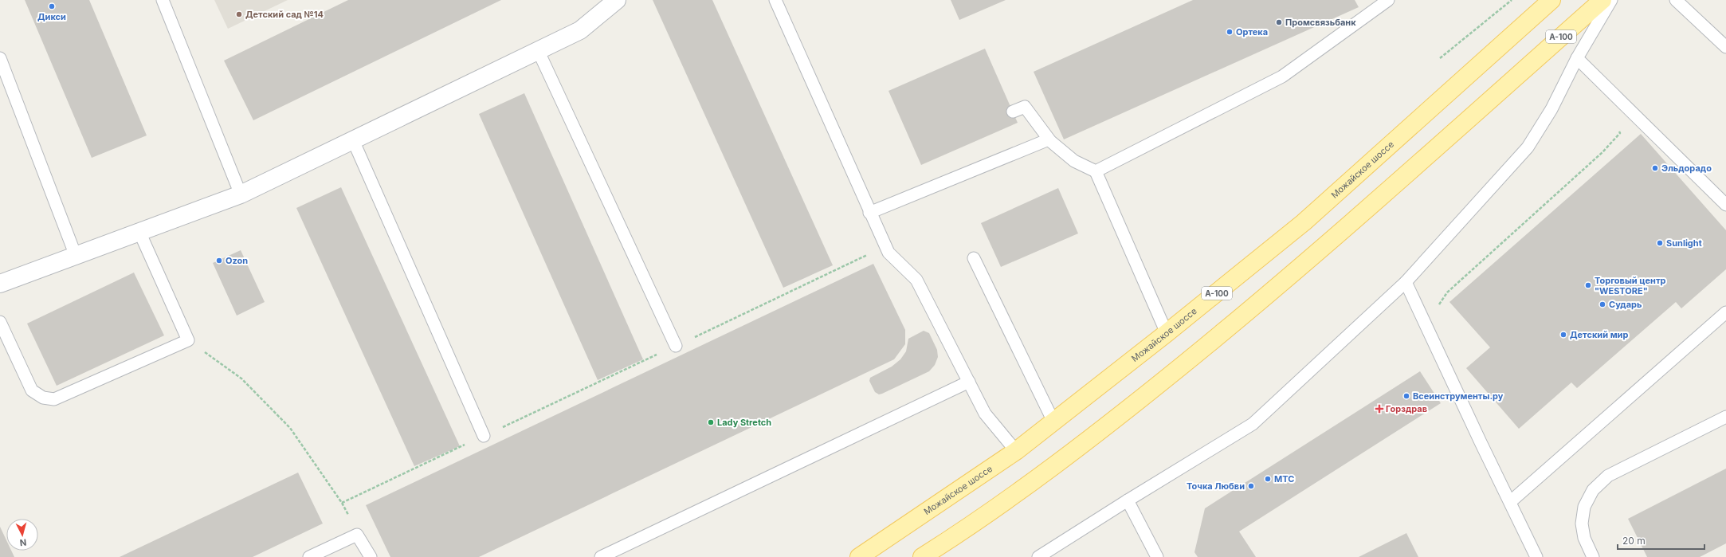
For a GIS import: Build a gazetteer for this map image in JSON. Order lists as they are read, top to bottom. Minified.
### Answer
{"streets":{"main road":["А-100","Можайское шоссе"]},"places":{"other":["Дикси","Детский сад №14","Промсвязьбанк","Ортека","Эльдорадо","Sunlight","Ozon","Торговый центр \"WESTORE\"","Сударь","Детский мир","Всеинструменты.ру","Lady Stretch","МТС","Точка Любви"],"health":["Горздрав"]},"scale_bar":"20 m","north":"bottom"}
